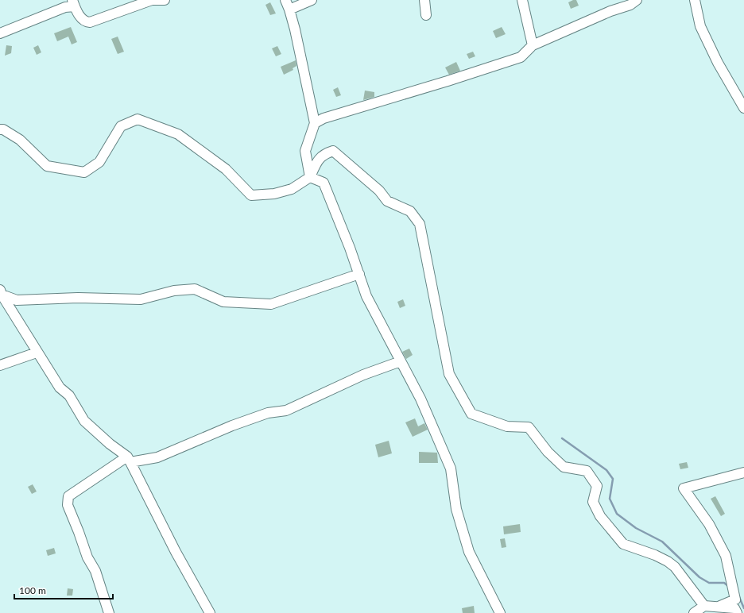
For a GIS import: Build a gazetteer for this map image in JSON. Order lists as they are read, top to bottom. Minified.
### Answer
{"scale_bar":"100 m"}
